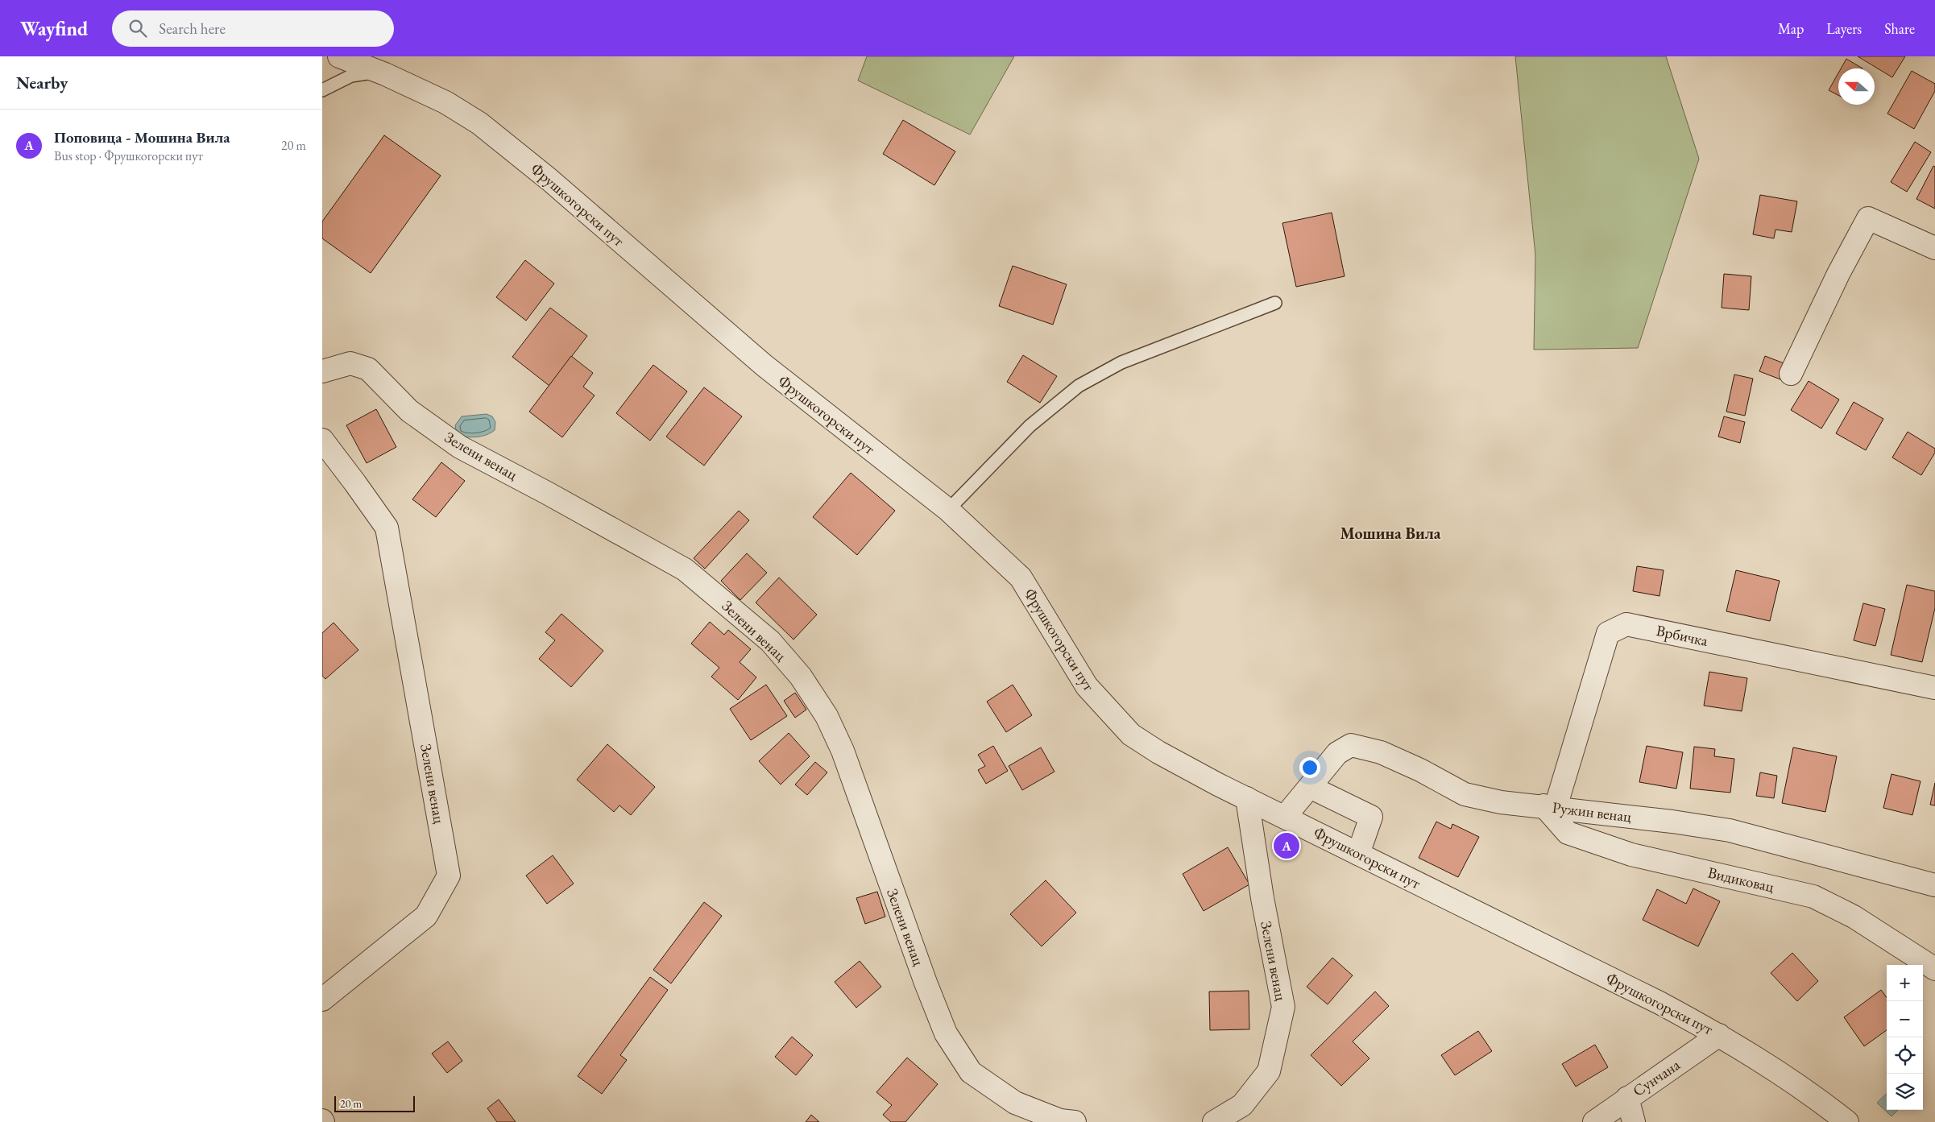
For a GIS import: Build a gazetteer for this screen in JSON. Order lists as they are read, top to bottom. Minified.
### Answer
{"streets":{"street":["Фрушкогорски пут","Зелени венац","Врбичка","Ружин венац","Видиковац","Сунчана"]},"crossings":[["Фрушкогорски пут","Зелени венац"],["Фрушкогорски пут","Ружин венац"],["Фрушкогорски пут","Сунчана"],["Врбичка","Ружин венац"],["Врбичка","Видиковац"],["Ружин венац","Видиковац"]],"districts":["Мошина Вила"],"scale_bar":"20 m","north":"left","page":{"header":"Wayfind","search":"Search here","nav":["Map","Layers","Share"],"heading":"Nearby","list":[{"mark":"A","name":"Поповица - Мошина Вила","note":"Bus stop · Фрушкогорски пут","value":"20 m"}],"pins":"A","map_buttons":["+","−"],"scale":"20 m"}}
